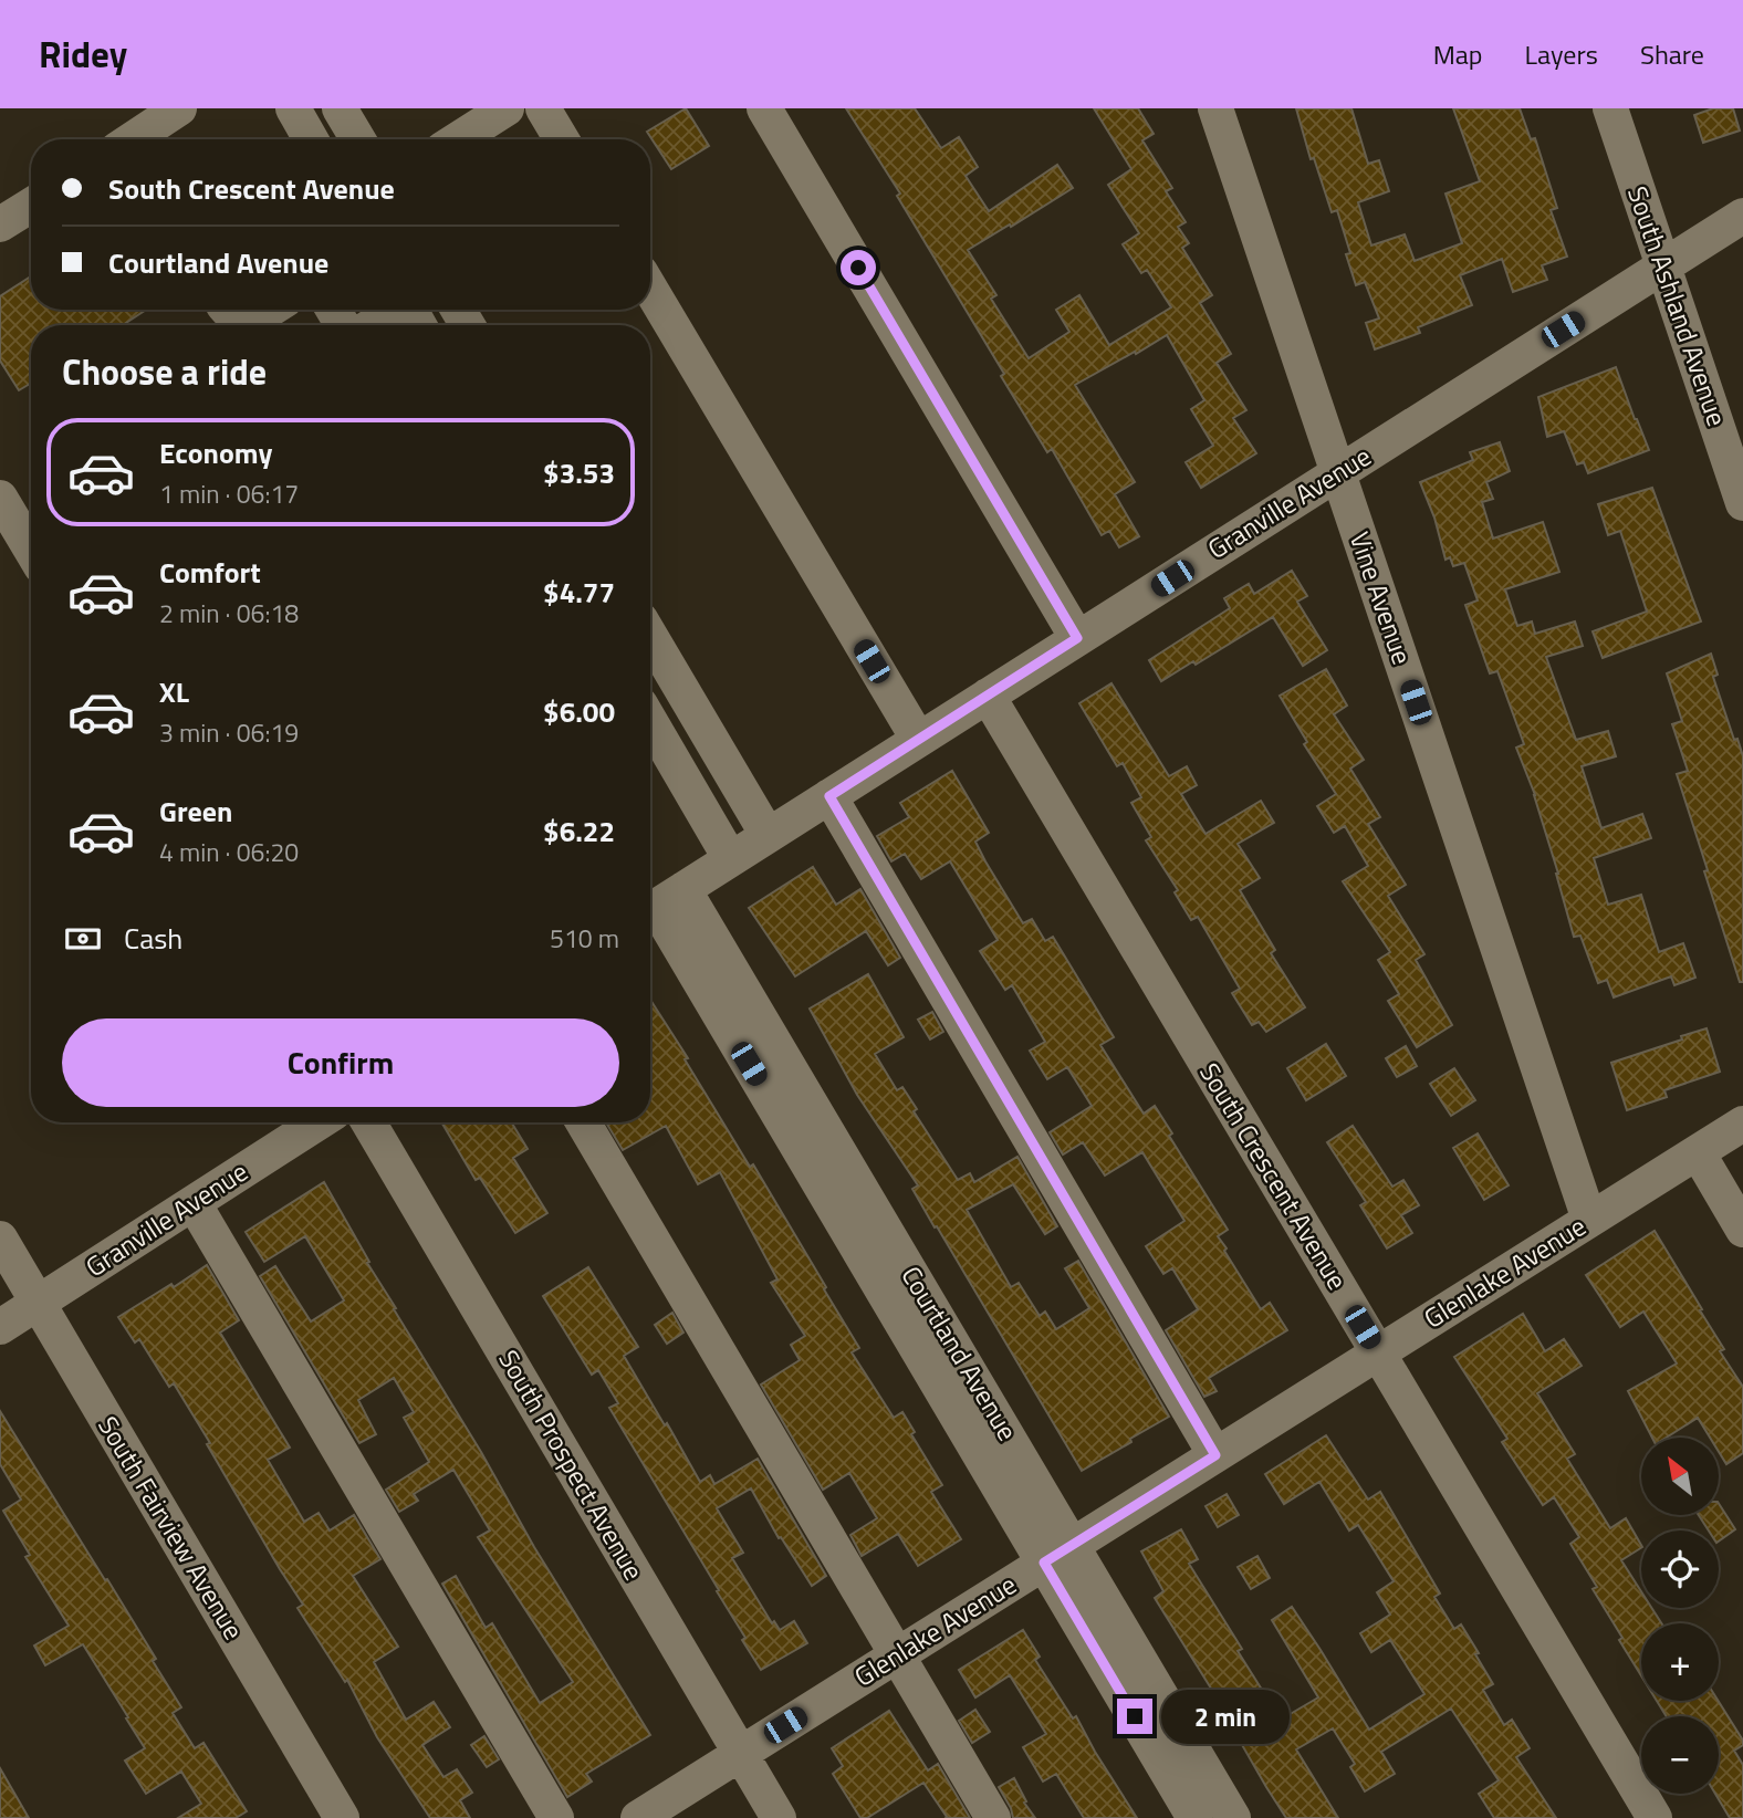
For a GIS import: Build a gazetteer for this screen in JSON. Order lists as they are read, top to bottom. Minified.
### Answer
{"streets":{"street":["South Ashland Avenue","Granville Avenue","Vine Avenue","South Crescent Avenue","Glenlake Avenue","Courtland Avenue","South Prospect Avenue","South Fairview Avenue"]},"crossings":[["South Ashland Avenue","Granville Avenue"],["Granville Avenue","Vine Avenue"],["Granville Avenue","South Crescent Avenue"],["Granville Avenue","Courtland Avenue"],["Granville Avenue","South Fairview Avenue"],["Vine Avenue","Glenlake Avenue"],["South Crescent Avenue","Glenlake Avenue"],["Glenlake Avenue","Courtland Avenue"],["Glenlake Avenue","South Prospect Avenue"]],"north":"top left","page":{"header":"Ridey","nav":["Map","Layers","Share"],"banner":["South Crescent Avenue","Courtland Avenue"],"heading":"Choose a ride","list":[{"name":"Economy","note":"1 min · 06:17","value":"$3.53"},{"name":"Comfort","note":"2 min · 06:18","value":"$4.77"},{"name":"XL","note":"3 min · 06:19","value":"$6.00"},{"name":"Green","note":"4 min · 06:20","value":"$6.22"}],"pay":["Cash","510 m"],"buttons":"Confirm","map_buttons":["+","−"],"bubble":"2 min"}}
